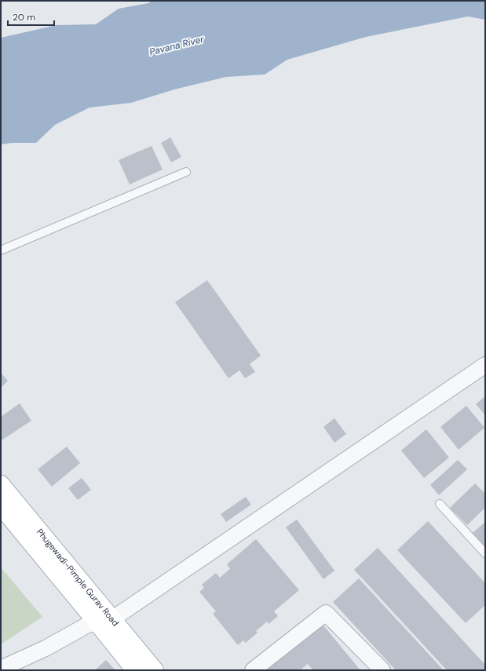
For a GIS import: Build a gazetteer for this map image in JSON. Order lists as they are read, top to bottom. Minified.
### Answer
{"streets":{"street":["Phugewadi-Pimple Gurav Road"]},"water":["Pavana River"],"scale_bar":"20 m"}
